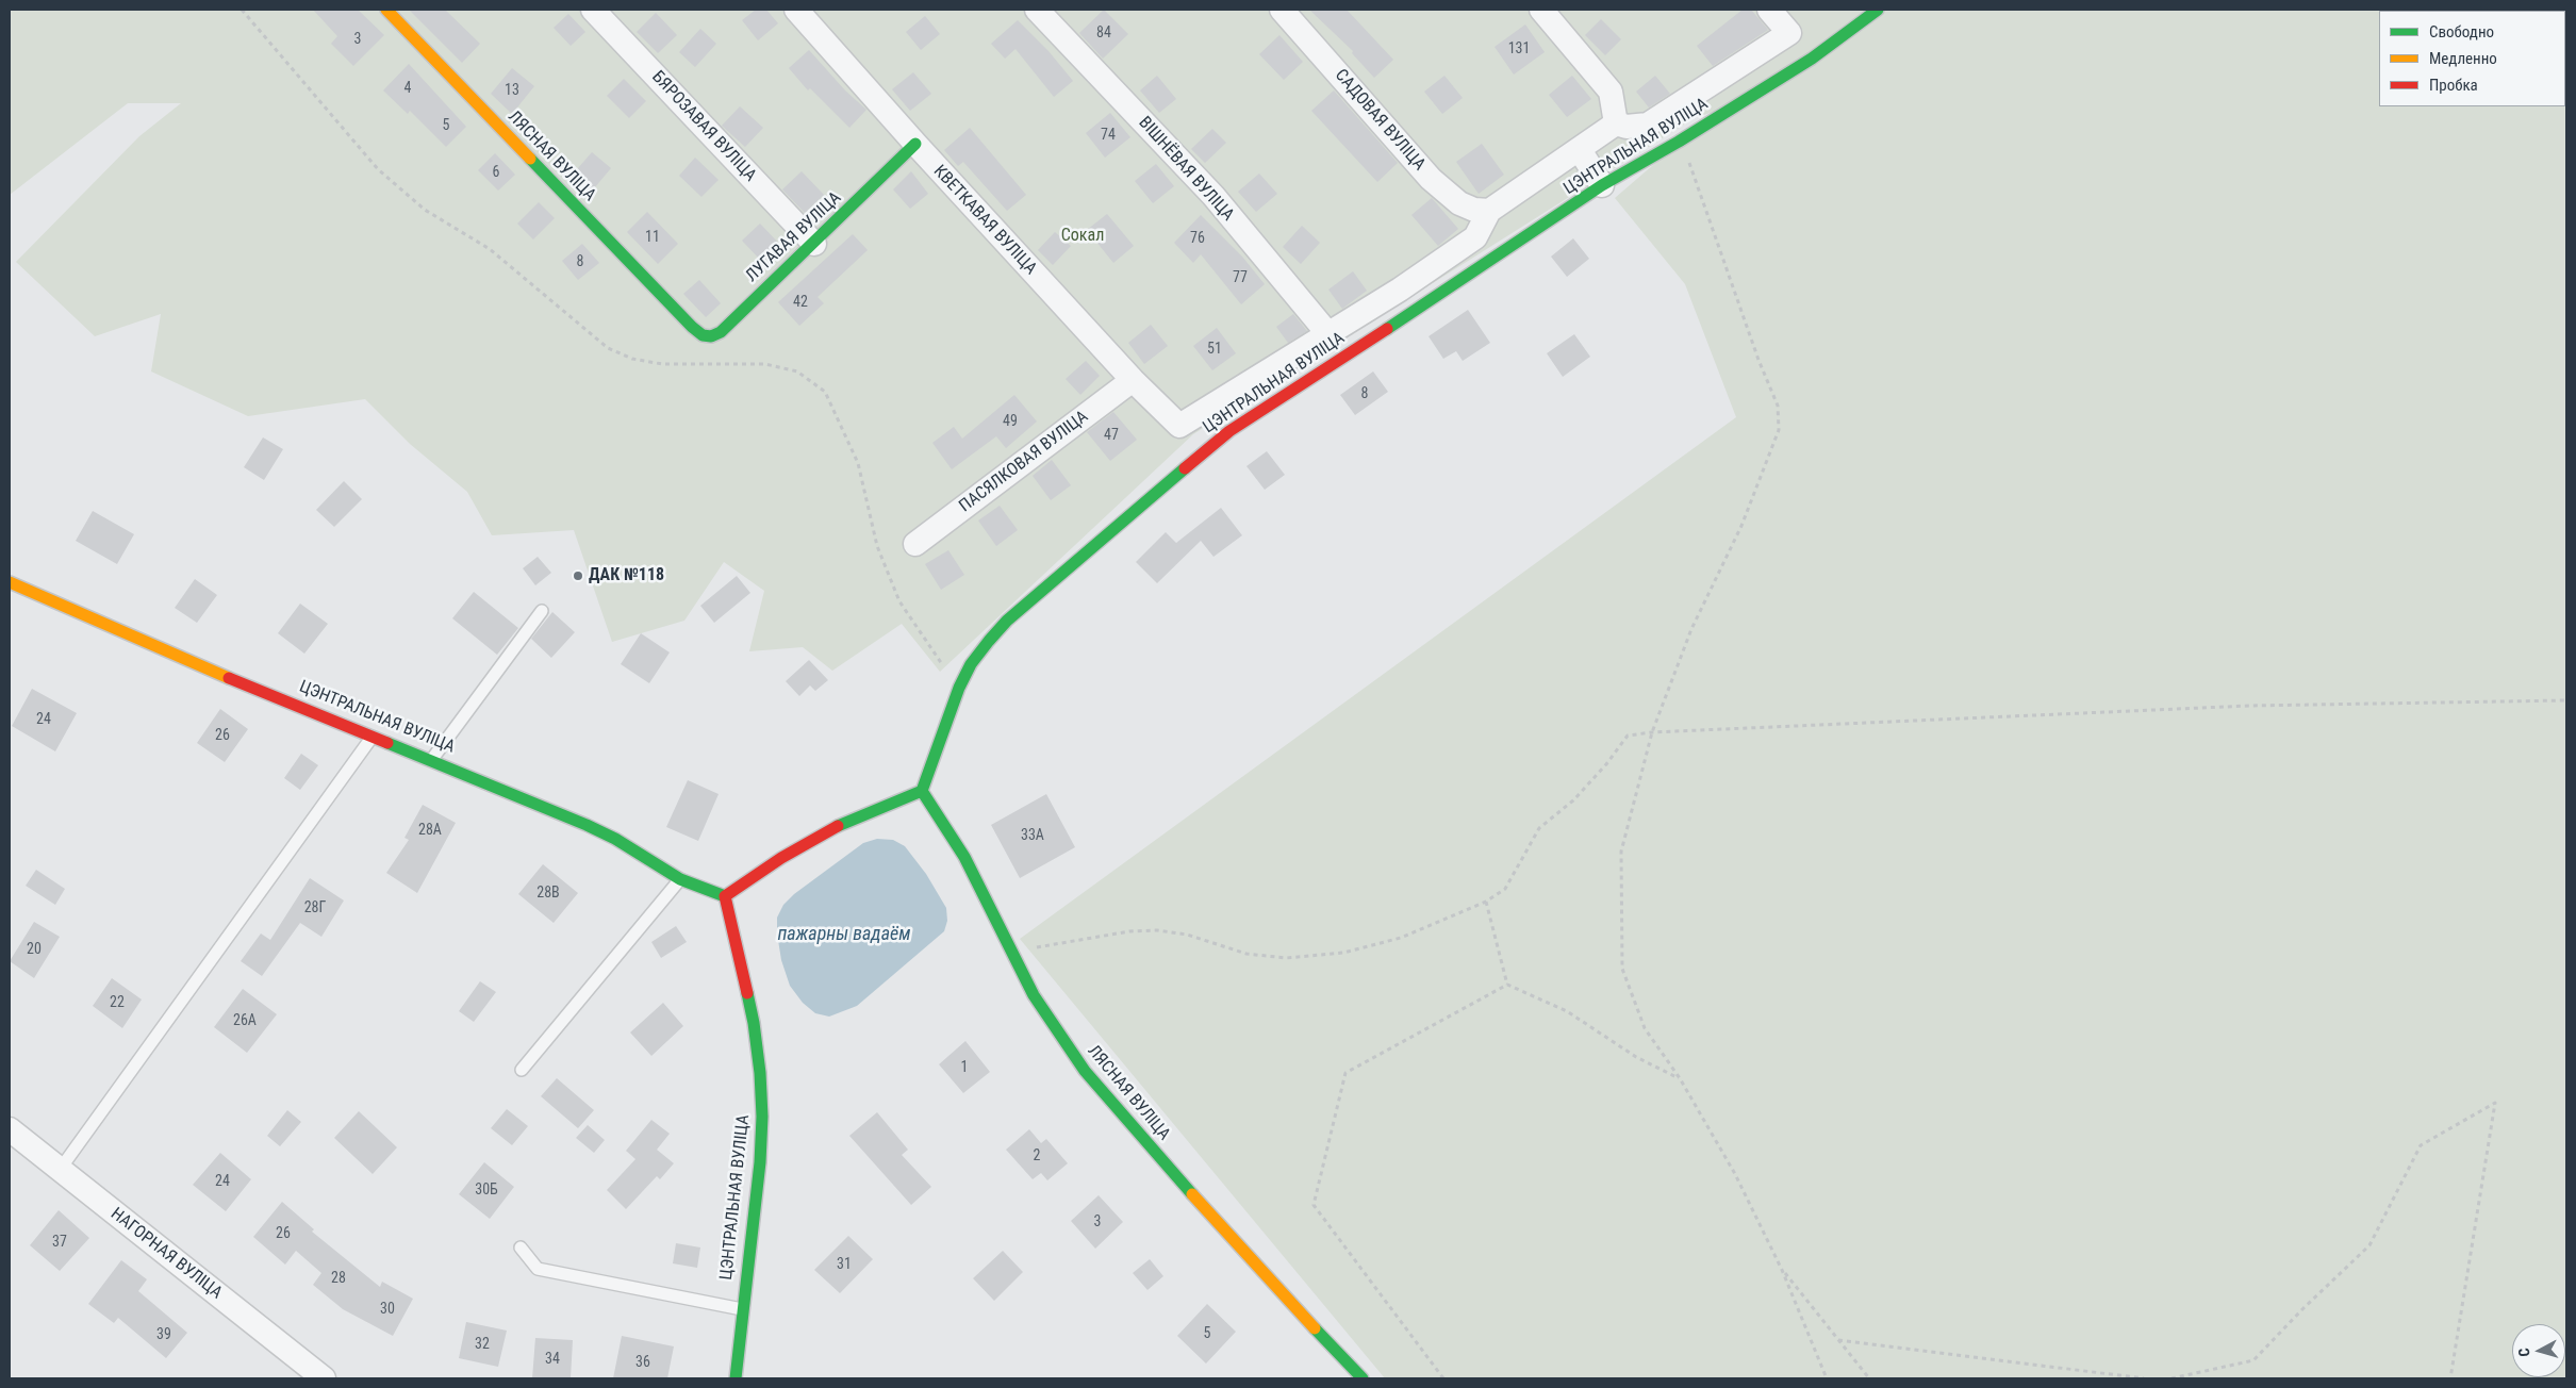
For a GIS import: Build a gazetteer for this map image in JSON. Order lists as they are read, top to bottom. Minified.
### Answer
{"streets":{"street":["САДОВАЯ ВУЛІЦА","БЯРОЗАВАЯ ВУЛІЦА","ЦЭНТРАЛЬНАЯ ВУЛІЦА","ЛЯСНАЯ ВУЛІЦА","ВІШНЁВАЯ ВУЛІЦА","КВЕТКАВАЯ ВУЛІЦА","ЛУГАВАЯ ВУЛІЦА","ПАСЯЛКОВАЯ ВУЛІЦА","НАГОРНАЯ ВУЛІЦА"]},"crossings":[["БЯРОЗАВАЯ ВУЛІЦА","ЛУГАВАЯ ВУЛІЦА"],["ЦЭНТРАЛЬНАЯ ВУЛІЦА","ЛЯСНАЯ ВУЛІЦА"],["ЛЯСНАЯ ВУЛІЦА","ЛУГАВАЯ ВУЛІЦА"],["ВІШНЁВАЯ ВУЛІЦА","КВЕТКАВАЯ ВУЛІЦА"],["КВЕТКАВАЯ ВУЛІЦА","ЛУГАВАЯ ВУЛІЦА"],["КВЕТКАВАЯ ВУЛІЦА","ПАСЯЛКОВАЯ ВУЛІЦА"]],"water":["пажарны вадаём"],"parks":["Сокал"],"places":["ДАК №118"],"house_numbers":["84","3","131","4","13","5","74","6","11","76","8","77","42","51","8","49","47","24","26","28А","33А","28В","28Г","20","22","26А","1","2","24","30Б","3","26","37","31","28","30","5","39","32","34","36"],"legend":["Свободно","Медленно","Пробка"],"north":"left"}
